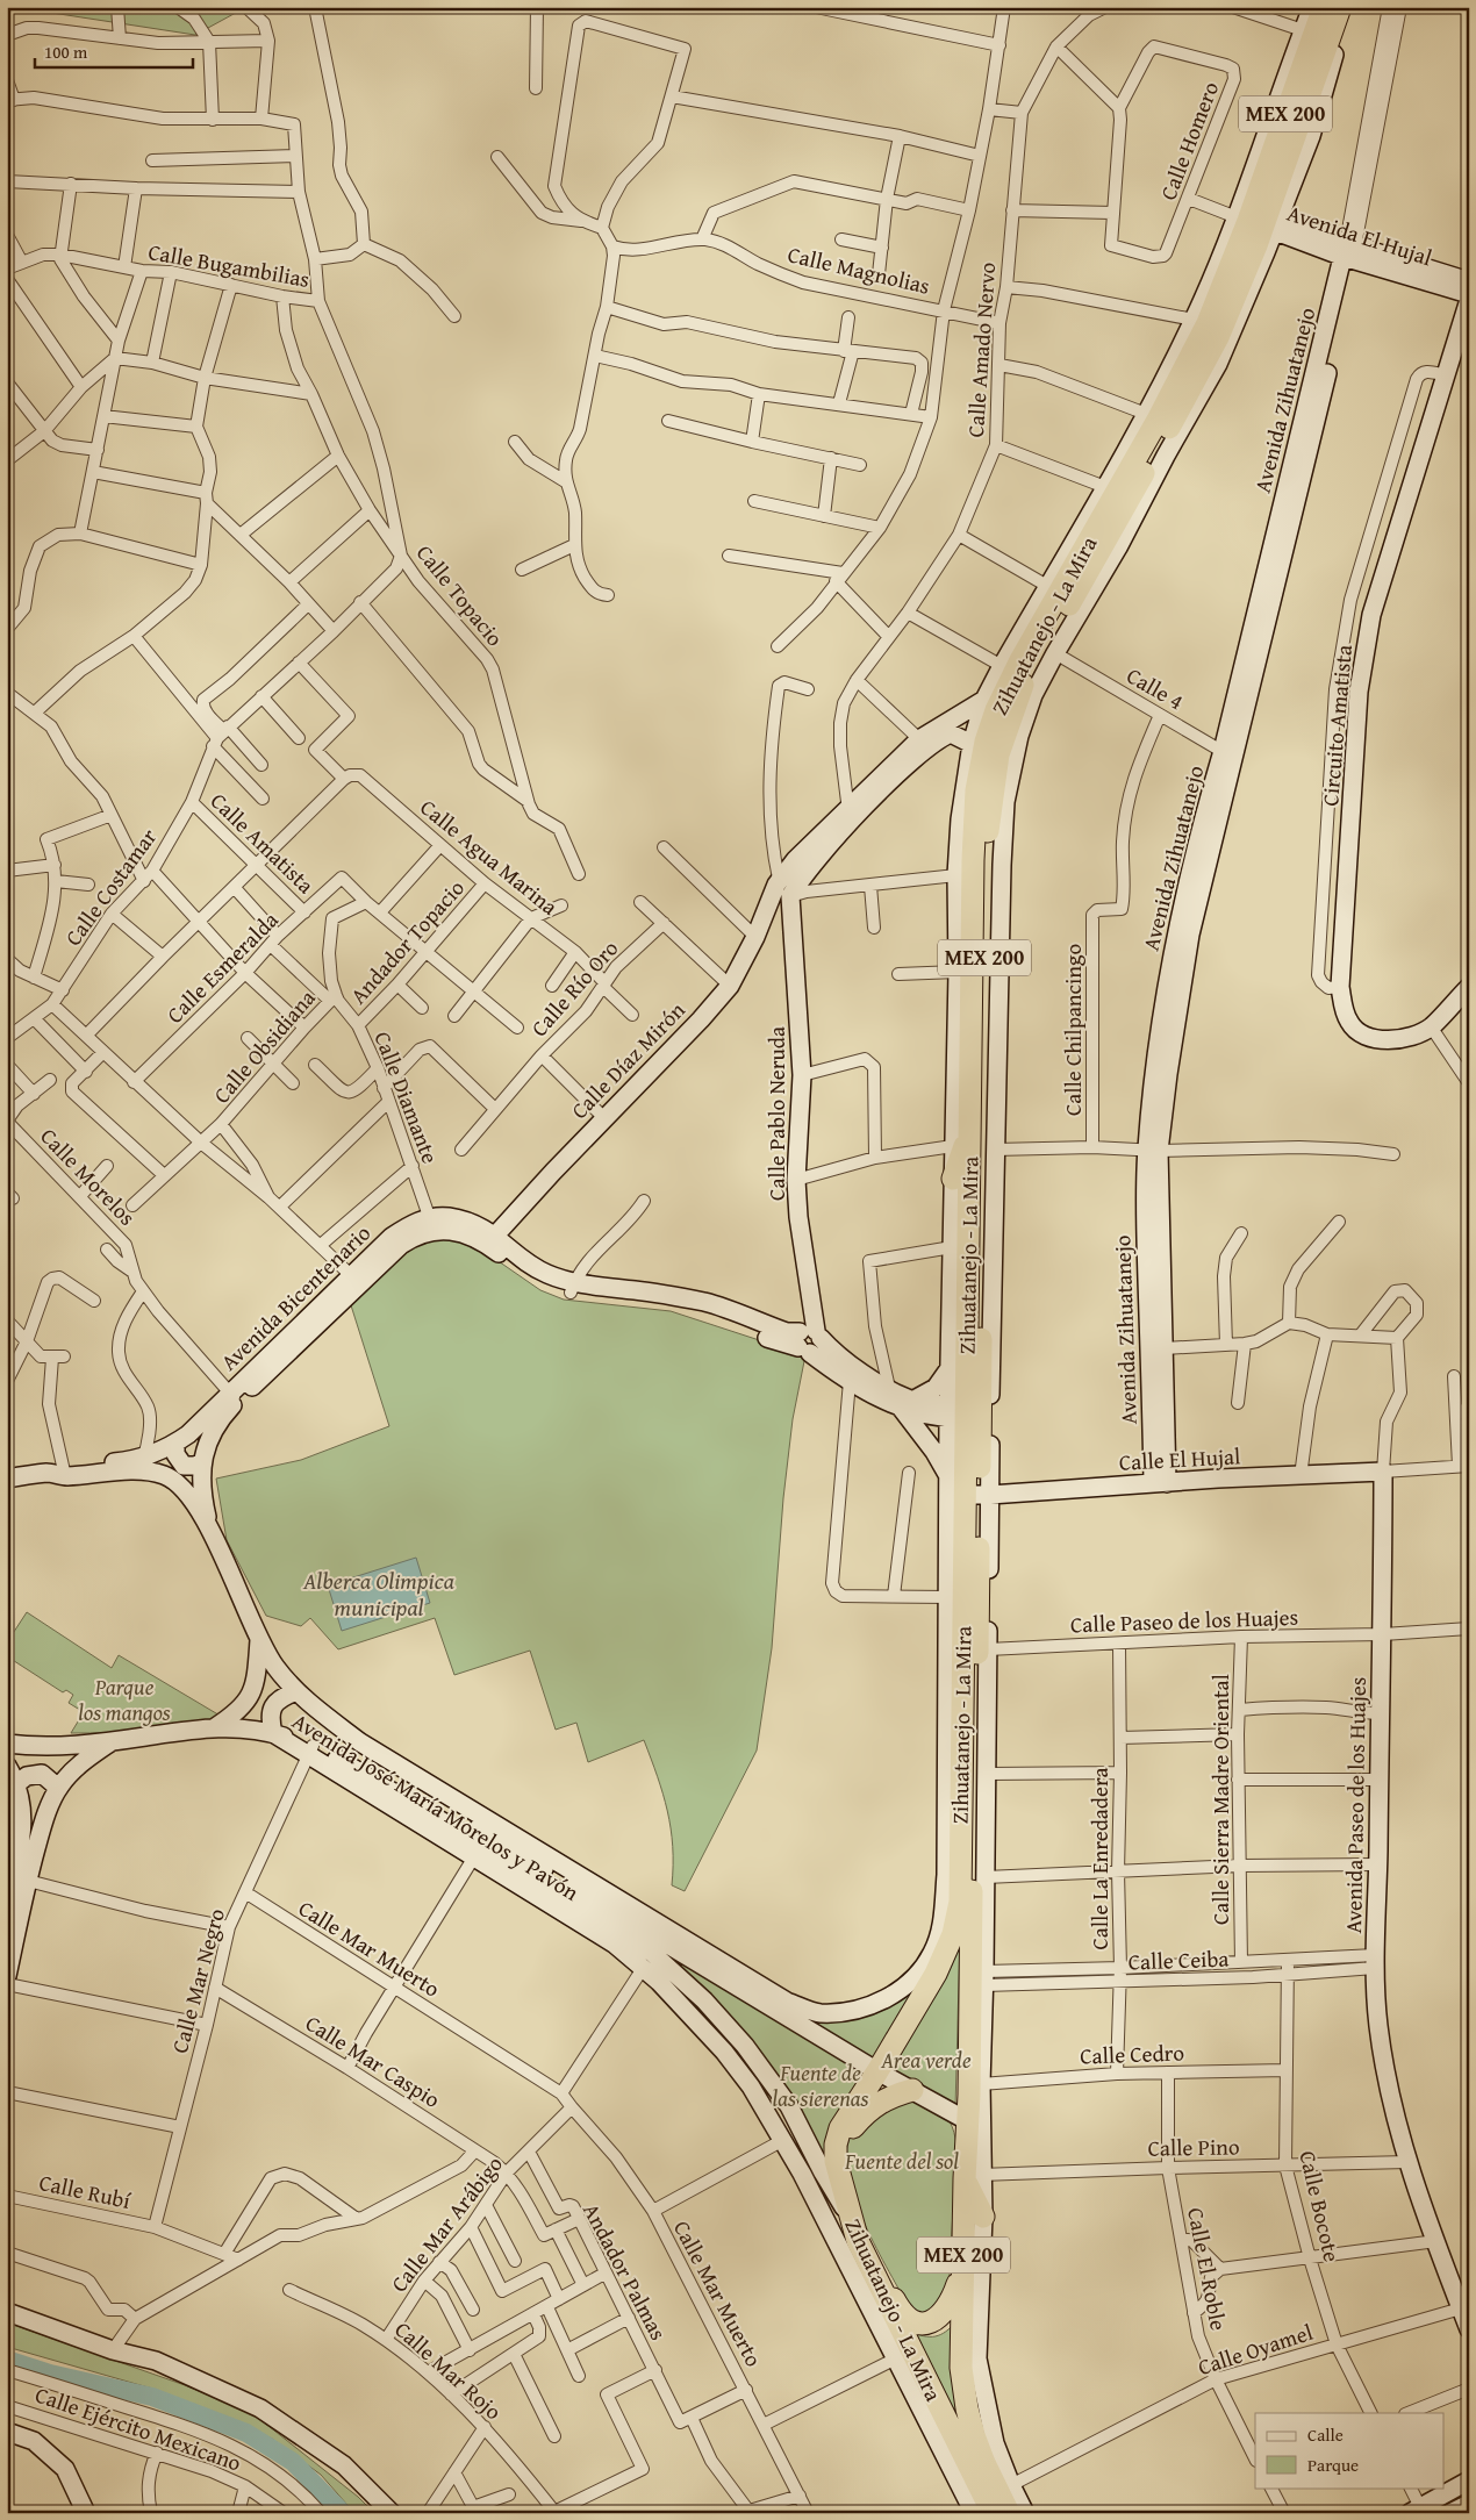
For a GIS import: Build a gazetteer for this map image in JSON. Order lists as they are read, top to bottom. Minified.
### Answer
{"streets":{"highway":["MEX 200","Zihuatanejo - La Mira"],"main road":["Avenida El Hujal","Avenida Zihuatanejo","Circuito Amatista","Calle Díaz Mirón","Calle Pablo Neruda","Avenida Bicentenario","Calle El Hujal","Avenida Paseo de los Huajes","Avenida José María Morelos y Pavón"],"street":["Calle Homero","Calle Bugambilias","Calle Magnolias","Calle Amado Nervo","Calle Topacio","Calle 4","Calle Amatista","Calle Agua Marina","Calle Costamar","Andador Topacio","Calle Esmeralda","Calle Río Oro","Calle Chilpancingo","Calle Obsidiana","Calle Diamante","Calle Morelos","Calle Paseo de los Huajes","Calle Sierra Madre Oriental","Calle La Enredadera","Calle Mar Muerto","Calle Ceiba","Calle Mar Negro","Calle Cedro","Calle Mar Caspio","Calle Pino","Calle Rubí","Calle Bocote","Calle Mar Arábigo","Calle El Roble","Andador Palmas","Calle Oyamel","Calle Mar Rojo","Calle Ejército Mexicano"]},"crossings":[["Avenida El Hujal","Avenida Zihuatanejo"],["Avenida El Hujal","Zihuatanejo - La Mira"],["Calle Bugambilias","Calle Topacio"],["Calle Bugambilias","Calle Costamar"],["Calle Magnolias","Calle Amado Nervo"],["Calle Amado Nervo","Calle Díaz Mirón"],["Avenida Zihuatanejo","Calle 4"],["Avenida Zihuatanejo","Calle Chilpancingo"],["Avenida Zihuatanejo","Calle El Hujal"],["Calle Topacio","Calle Costamar"],["Zihuatanejo - La Mira","Calle El Hujal"],["Zihuatanejo - La Mira","Avenida José María Morelos y Pavón"],["Zihuatanejo - La Mira","Calle Cedro"],["Zihuatanejo - La Mira","Calle Pino"],["Calle 4","Calle Chilpancingo"],["Calle Amatista","Calle Costamar"],["Calle Amatista","Calle Esmeralda"],["Calle Agua Marina","Andador Topacio"],["Calle Agua Marina","Calle Río Oro"],["Andador Topacio","Calle Río Oro"],["Andador Topacio","Calle Diamante"],["Calle Esmeralda","Calle Río Oro"],["Calle Esmeralda","Calle Diamante"],["Calle Río Oro","Calle Diamante"],["Calle Obsidiana","Calle Diamante"],["Calle Díaz Mirón","Avenida Bicentenario"],["Calle Diamante","Avenida Bicentenario"],["Calle Morelos","Avenida Bicentenario"],["Avenida Bicentenario","Avenida José María Morelos y Pavón"],["Calle El Hujal","Avenida Paseo de los Huajes"],["Calle El Hujal","Avenida José María Morelos y Pavón"],["Calle Paseo de los Huajes","Calle Sierra Madre Oriental"],["Calle Paseo de los Huajes","Avenida Paseo de los Huajes"],["Calle Paseo de los Huajes","Calle La Enredadera"],["Calle Sierra Madre Oriental","Calle Ceiba"],["Avenida Paseo de los Huajes","Calle Ceiba"],["Avenida Paseo de los Huajes","Calle Pino"],["Avenida Paseo de los Huajes","Calle Oyamel"],["Avenida José María Morelos y Pavón","Calle Mar Negro"],["Calle La Enredadera","Calle Ceiba"],["Calle La Enredadera","Calle Cedro"],["Calle Mar Muerto","Calle Mar Negro"],["Calle Mar Muerto","Calle Mar Arábigo"],["Calle Ceiba","Calle Bocote"],["Calle Mar Negro","Calle Mar Caspio"],["Calle Mar Negro","Calle Rubí"],["Calle Cedro","Calle Bocote"],["Calle Cedro","Calle El Roble"],["Calle Mar Caspio","Calle Mar Arábigo"],["Calle Pino","Calle Bocote"],["Calle Pino","Calle El Roble"],["Calle Bocote","Calle Oyamel"],["Calle Mar Arábigo","Andador Palmas"],["Calle Mar Arábigo","Calle Mar Rojo"],["Calle El Roble","Calle Oyamel"]],"water":["Alberca Olimpica municipal"],"parks":["Parque los mangos","Area verde","Fuente de las sierenas","Fuente del sol"],"legend":["Calle","Parque"],"scale_bar":"100 m"}
